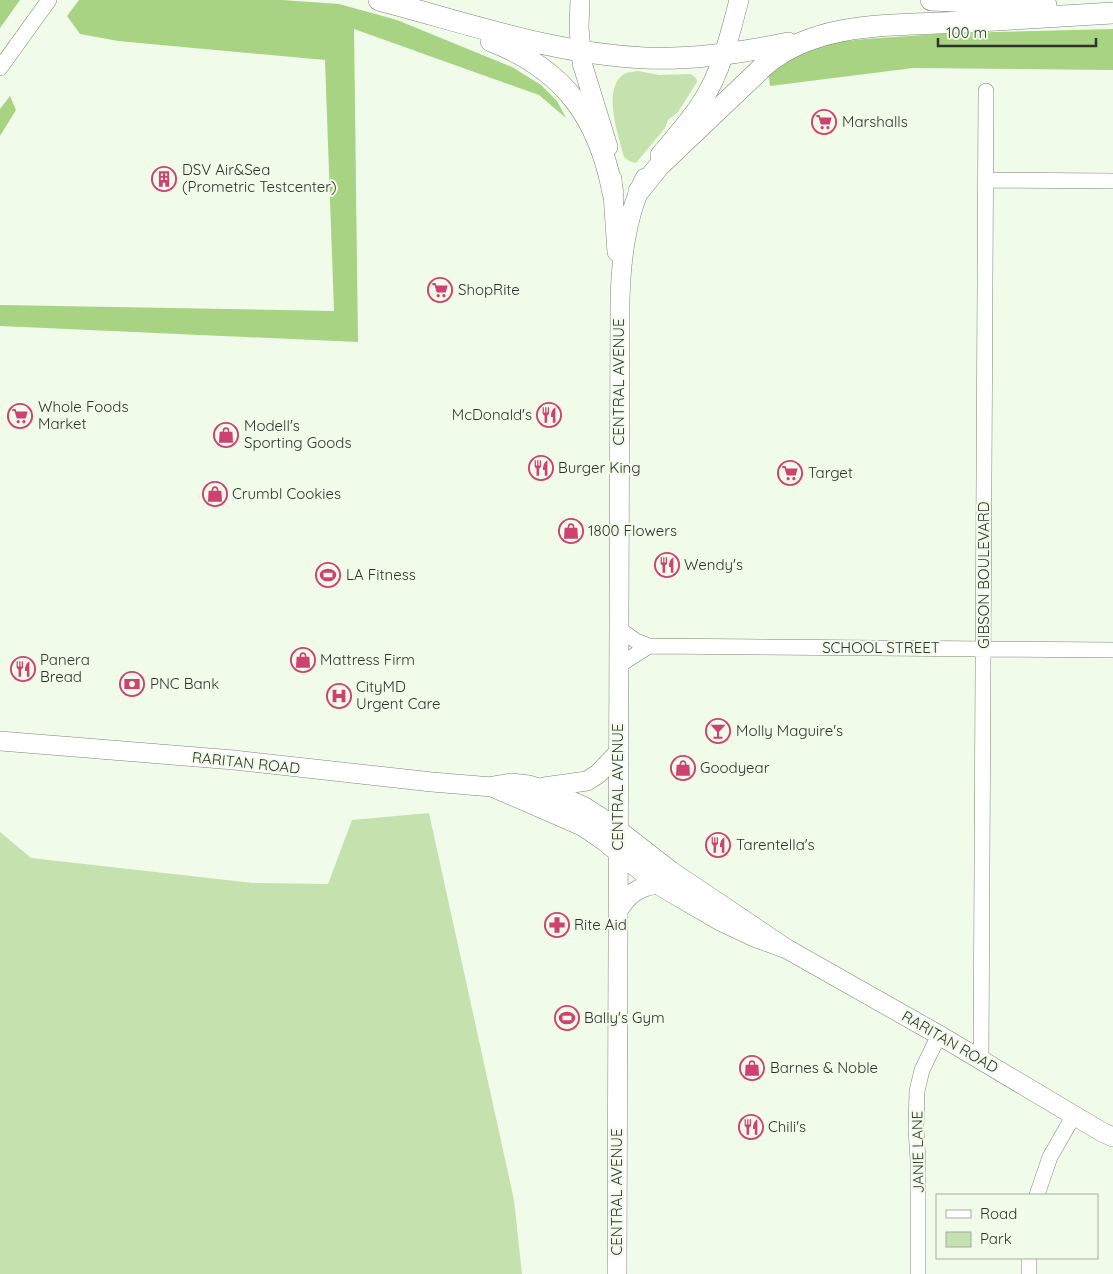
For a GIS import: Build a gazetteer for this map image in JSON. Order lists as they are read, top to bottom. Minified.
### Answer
{"streets":{"main road":["CENTRAL AVENUE","RARITAN ROAD"],"street":["GIBSON BOULEVARD","SCHOOL STREET","JANIE LANE"]},"crossings":[["CENTRAL AVENUE","SCHOOL STREET"],["CENTRAL AVENUE","RARITAN ROAD"],["GIBSON BOULEVARD","SCHOOL STREET"],["GIBSON BOULEVARD","RARITAN ROAD"],["RARITAN ROAD","JANIE LANE"]],"places":{"supermarket":["Marshalls","ShopRite","Whole Foods Market","Target"],"building":["DSV Air&Sea (Prometric Testcenter)"],"restaurant":["McDonald's","Burger King","Wendy's","Panera Bread","Tarentella's","Chili's"],"shop":["Modell's Sporting Goods","Crumbl Cookies","1800 Flowers","Mattress Firm","Goodyear","Barnes & Noble"],"sports":["LA Fitness","Bally's Gym"],"bank":["PNC Bank"],"hospital":["CityMD Urgent Care"],"bar":["Molly Maguire's"],"pharmacy":["Rite Aid"]},"legend":["Road","Park"],"scale_bar":"100 m"}
